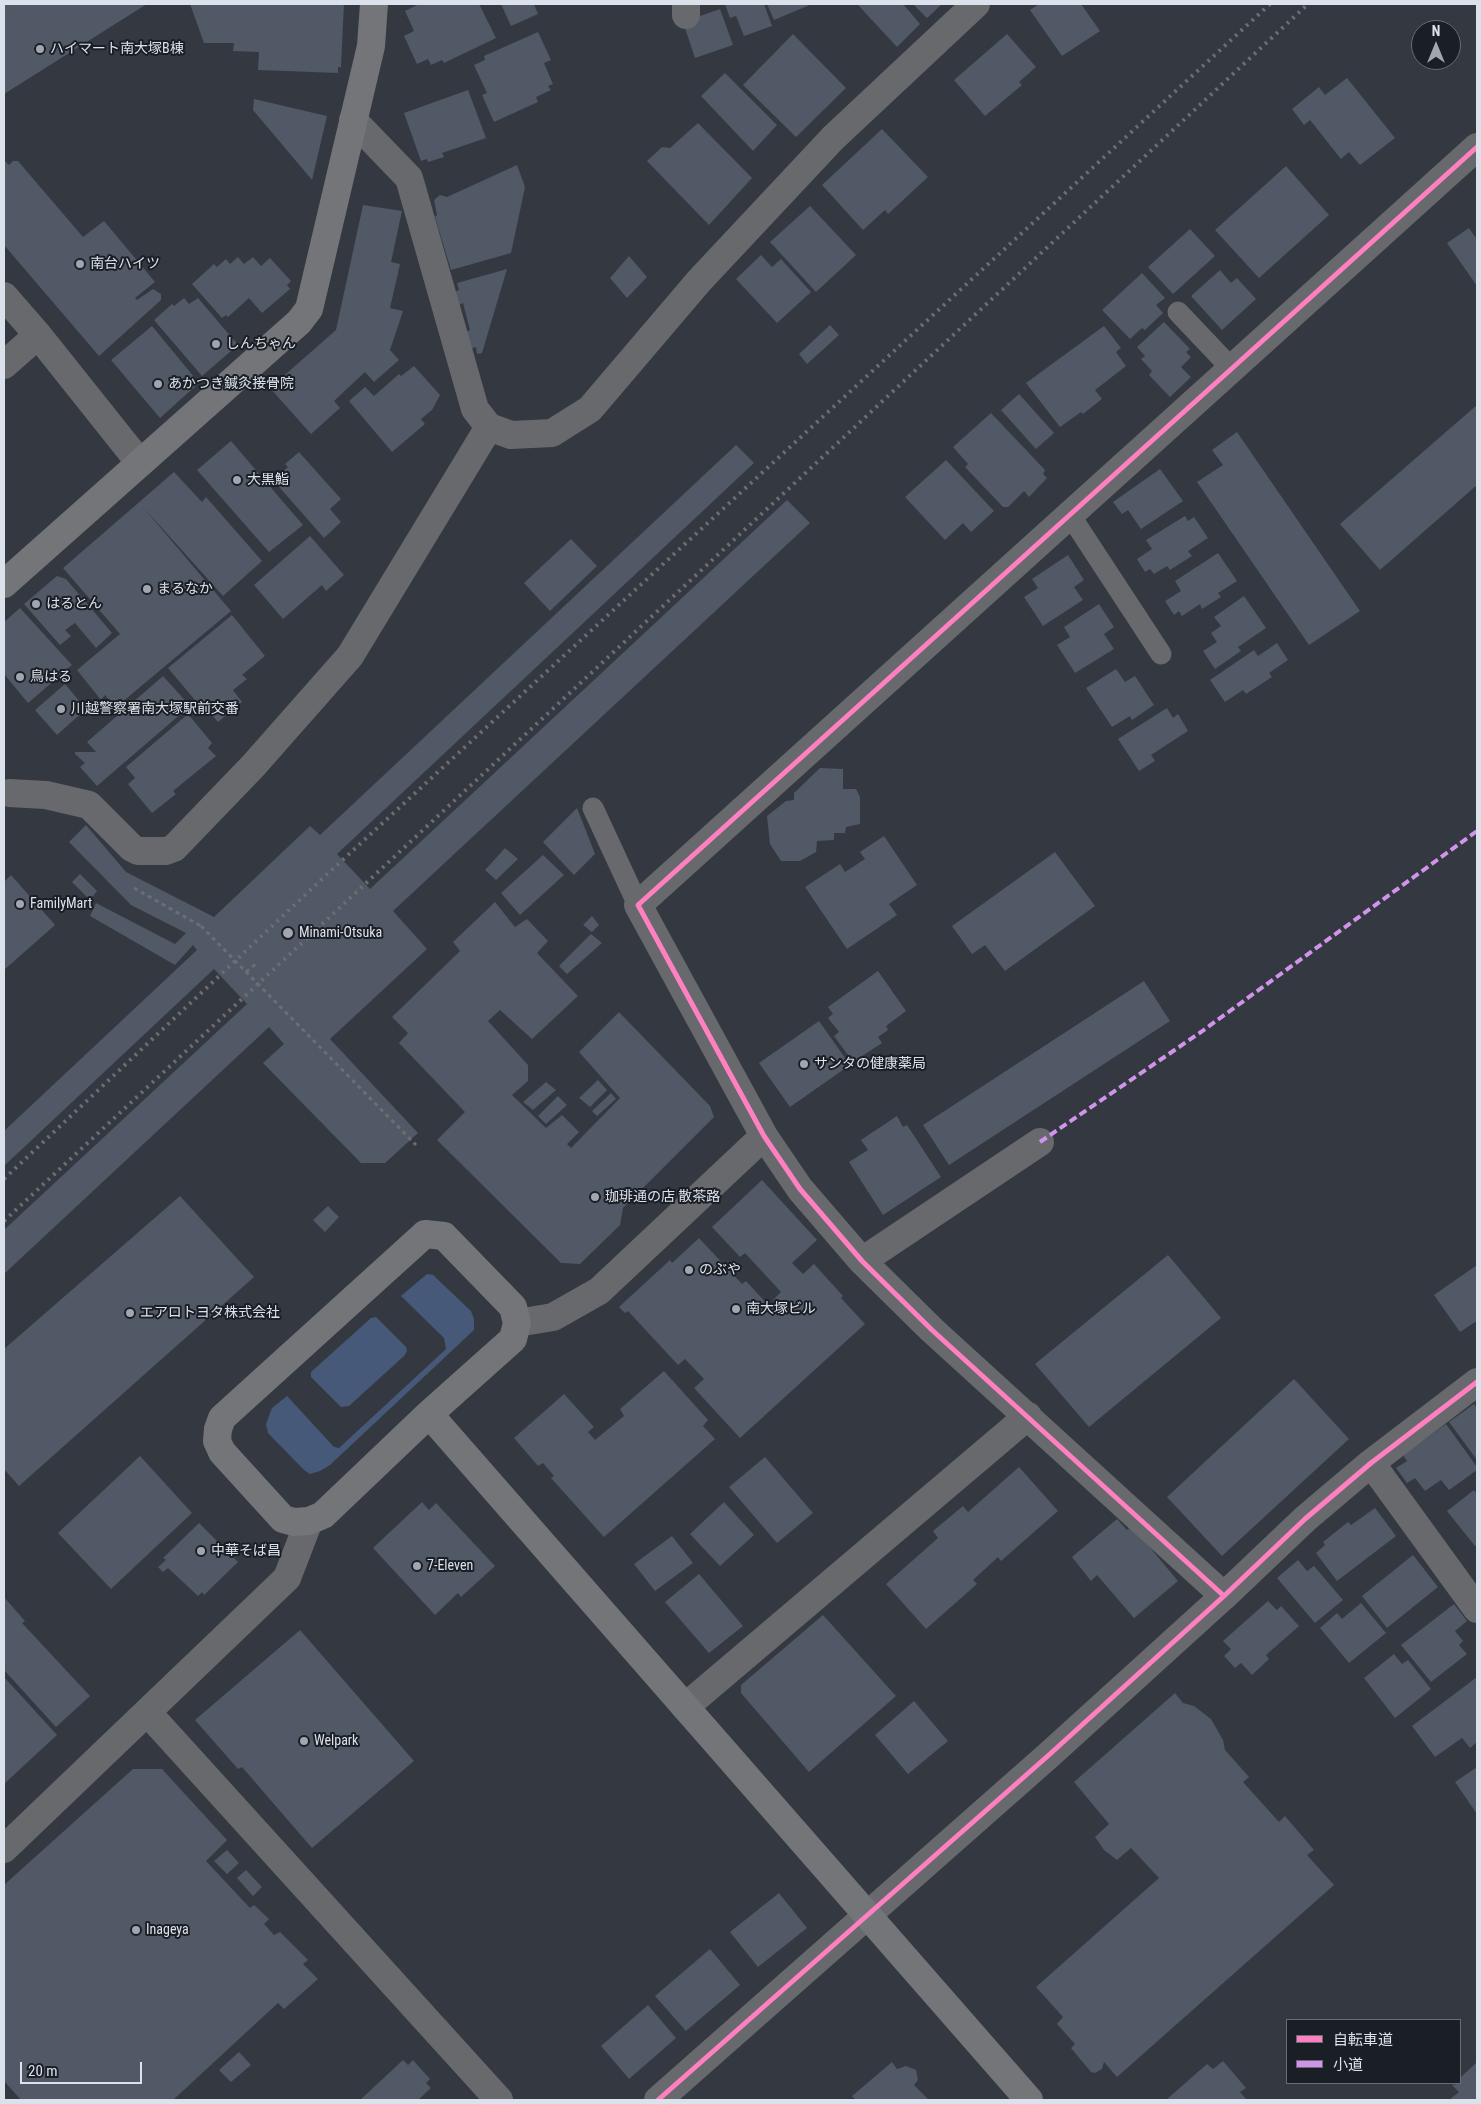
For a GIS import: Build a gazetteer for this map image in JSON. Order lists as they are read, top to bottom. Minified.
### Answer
{"places":["ハイマート南大塚B棟","南台ハイツ","しんちゃん","あかつき鍼灸接骨院","大黒鮨","まるなか","はるとん","鳥はる","川越警察署南大塚駅前交番","FamilyMart","Minami-Otsuka","サンタの健康薬局","珈琲通の店 散茶路","のぶや","南大塚ビル","エアロトヨタ株式会社","中華そば昌","7-Eleven","Welpark","Inageya"],"legend":["自転車道","小道"],"scale_bar":"20 m","north":"top"}
